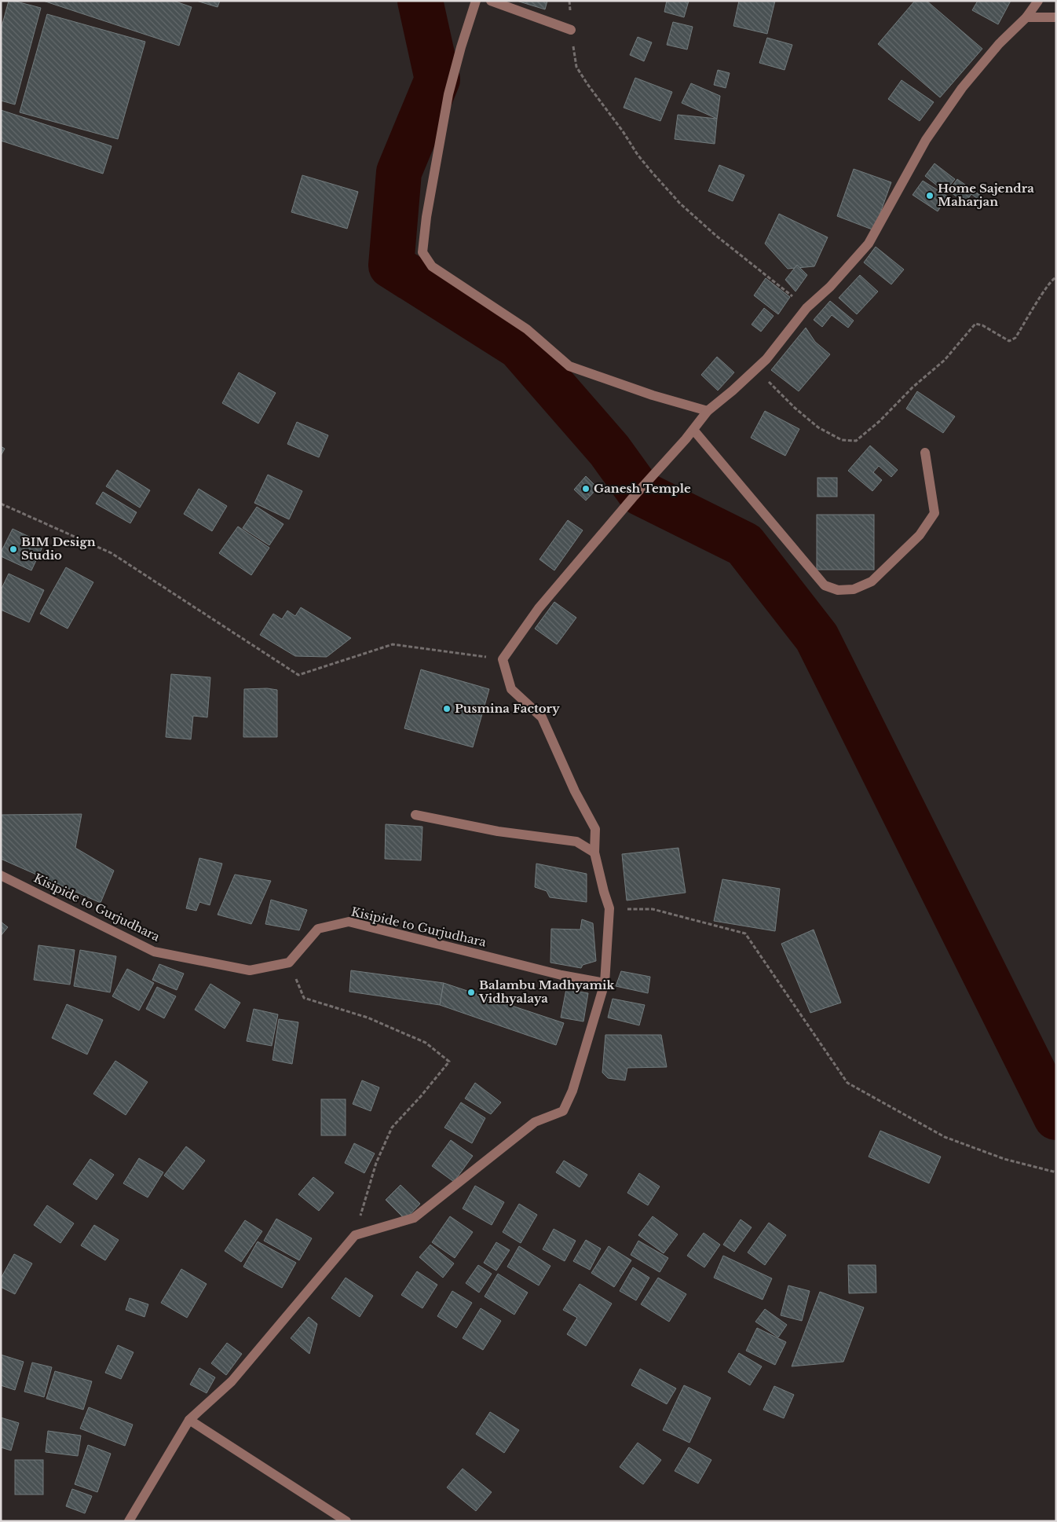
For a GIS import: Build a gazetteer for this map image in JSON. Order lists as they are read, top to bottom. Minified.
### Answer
{"streets":{"street":["Kisipide to Gurjudhara"]},"places":["Home Sajendra Maharjan","Ganesh Temple","BIM Design Studio","Pusmina Factory","Balambu Madhyamik Vidhyalaya"]}
